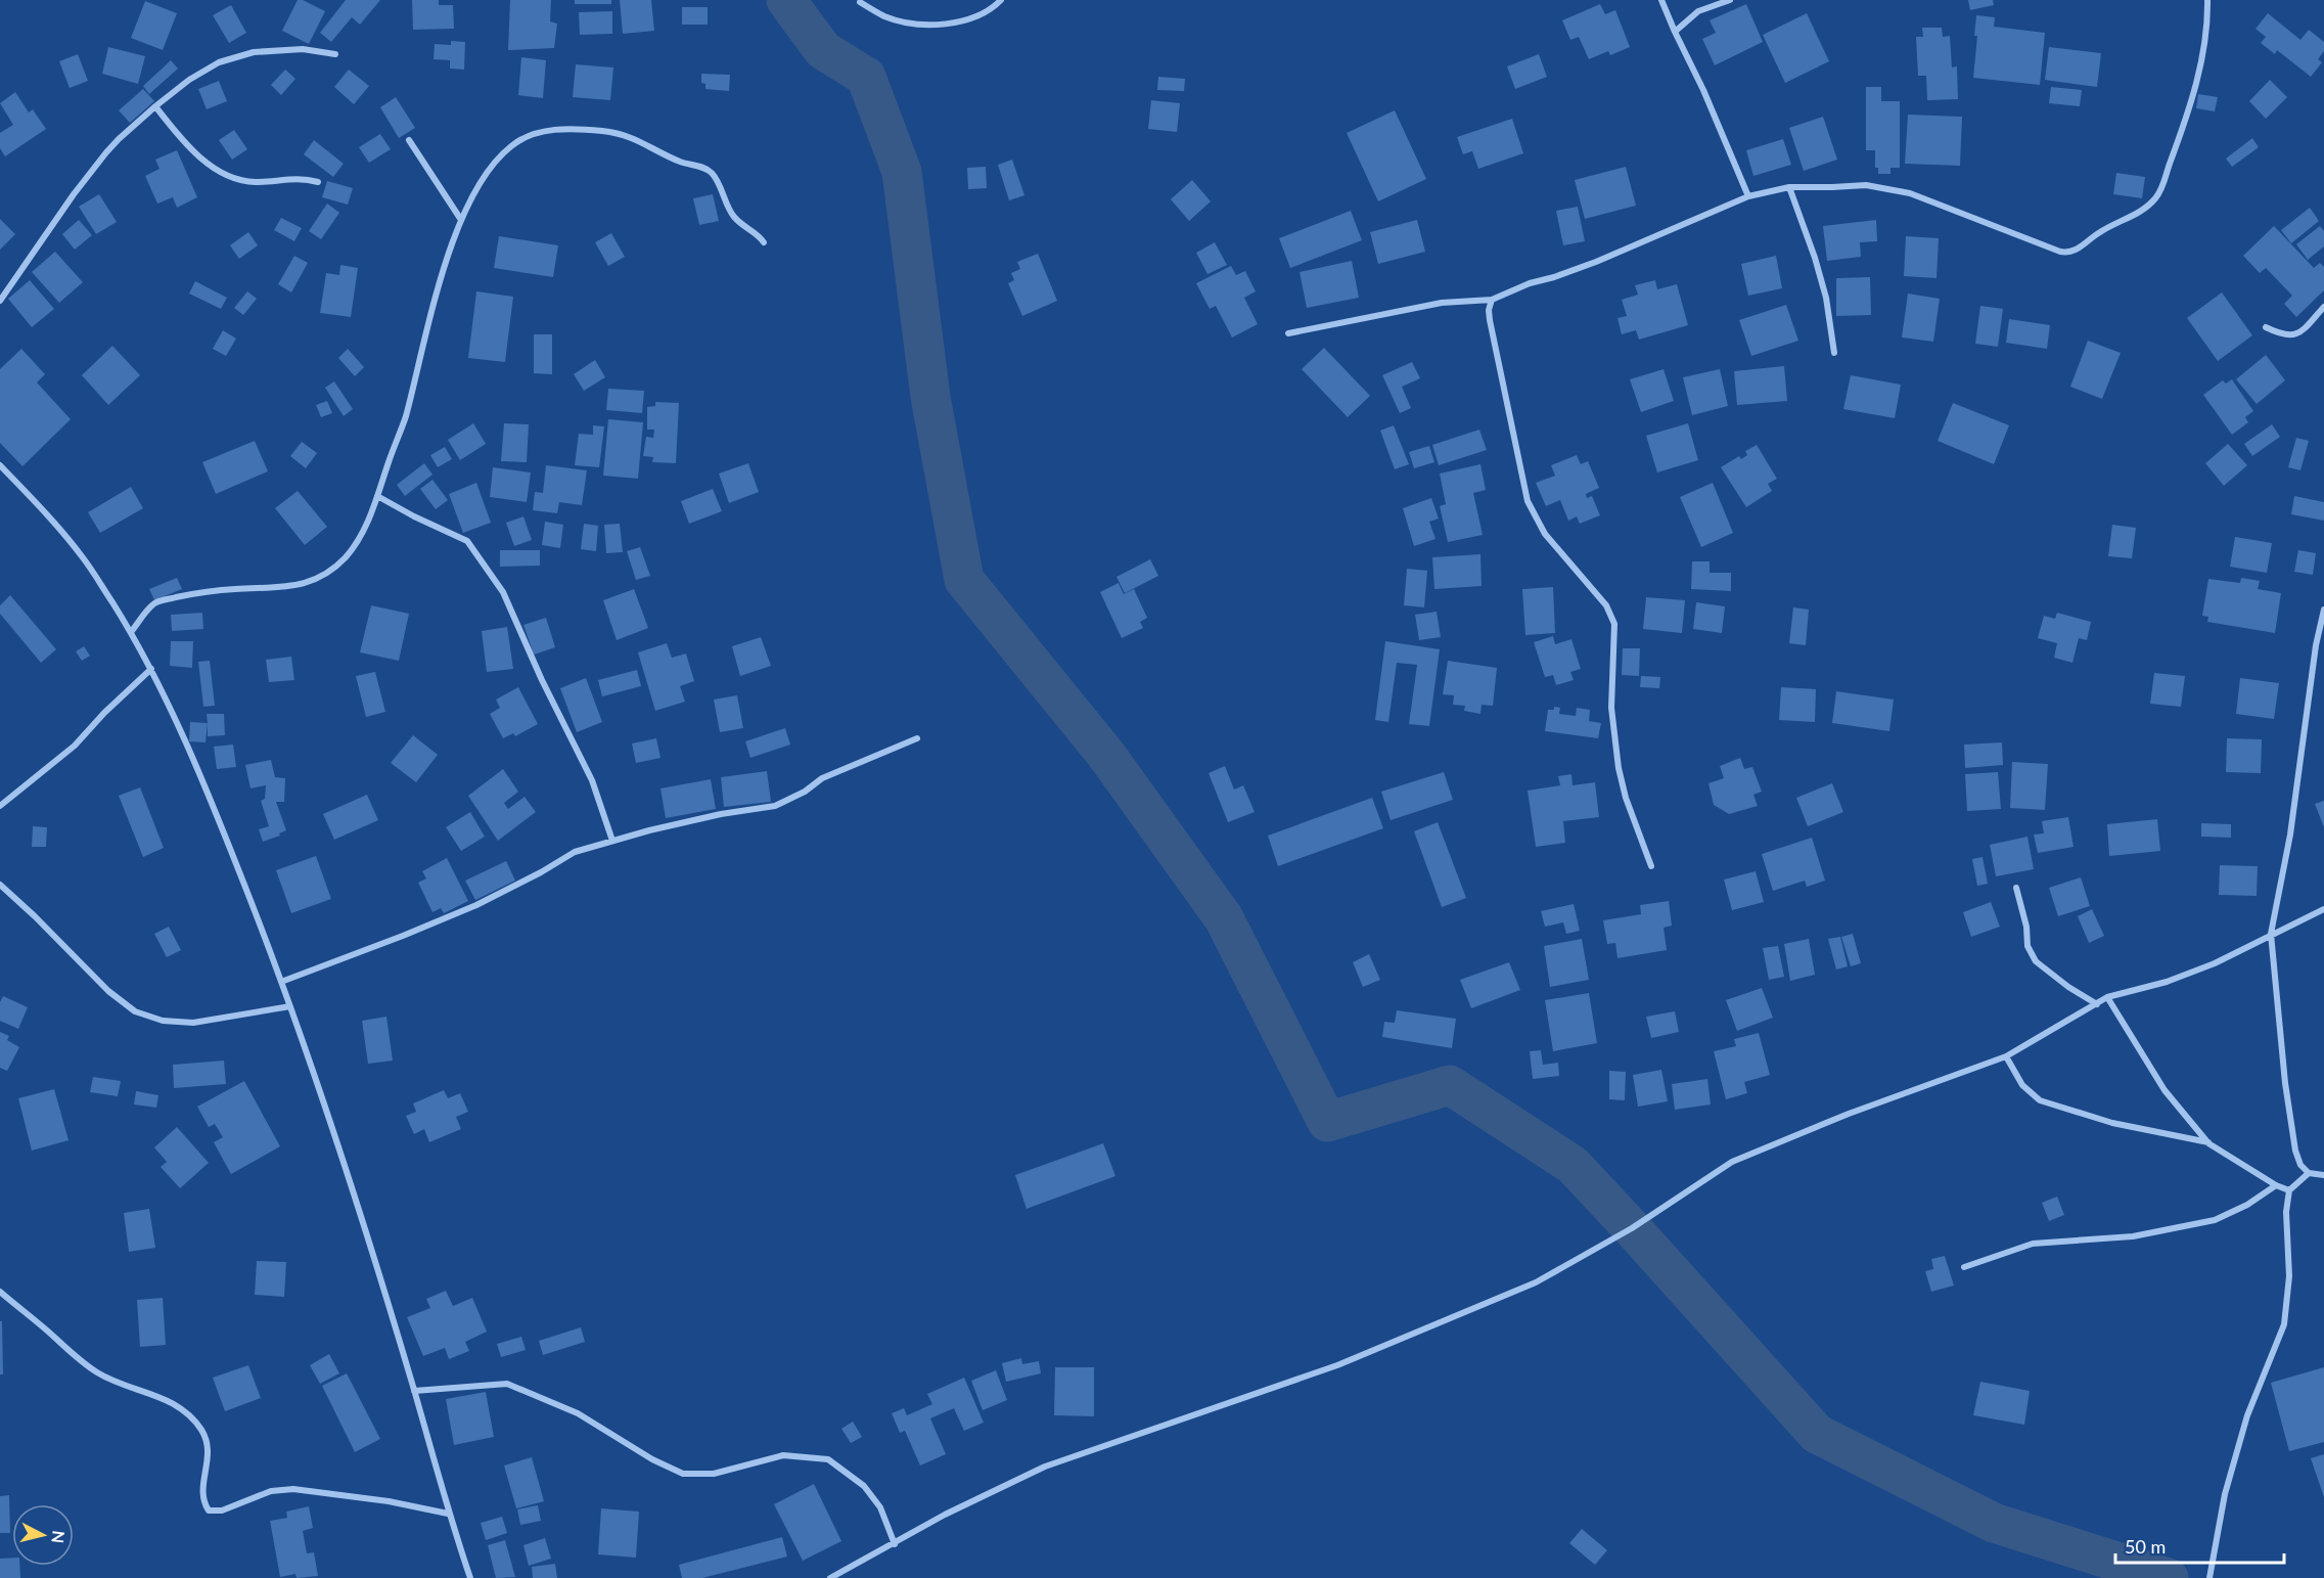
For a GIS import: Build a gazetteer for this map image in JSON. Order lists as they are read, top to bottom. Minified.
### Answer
{"scale_bar":"50 m","north":"right"}
